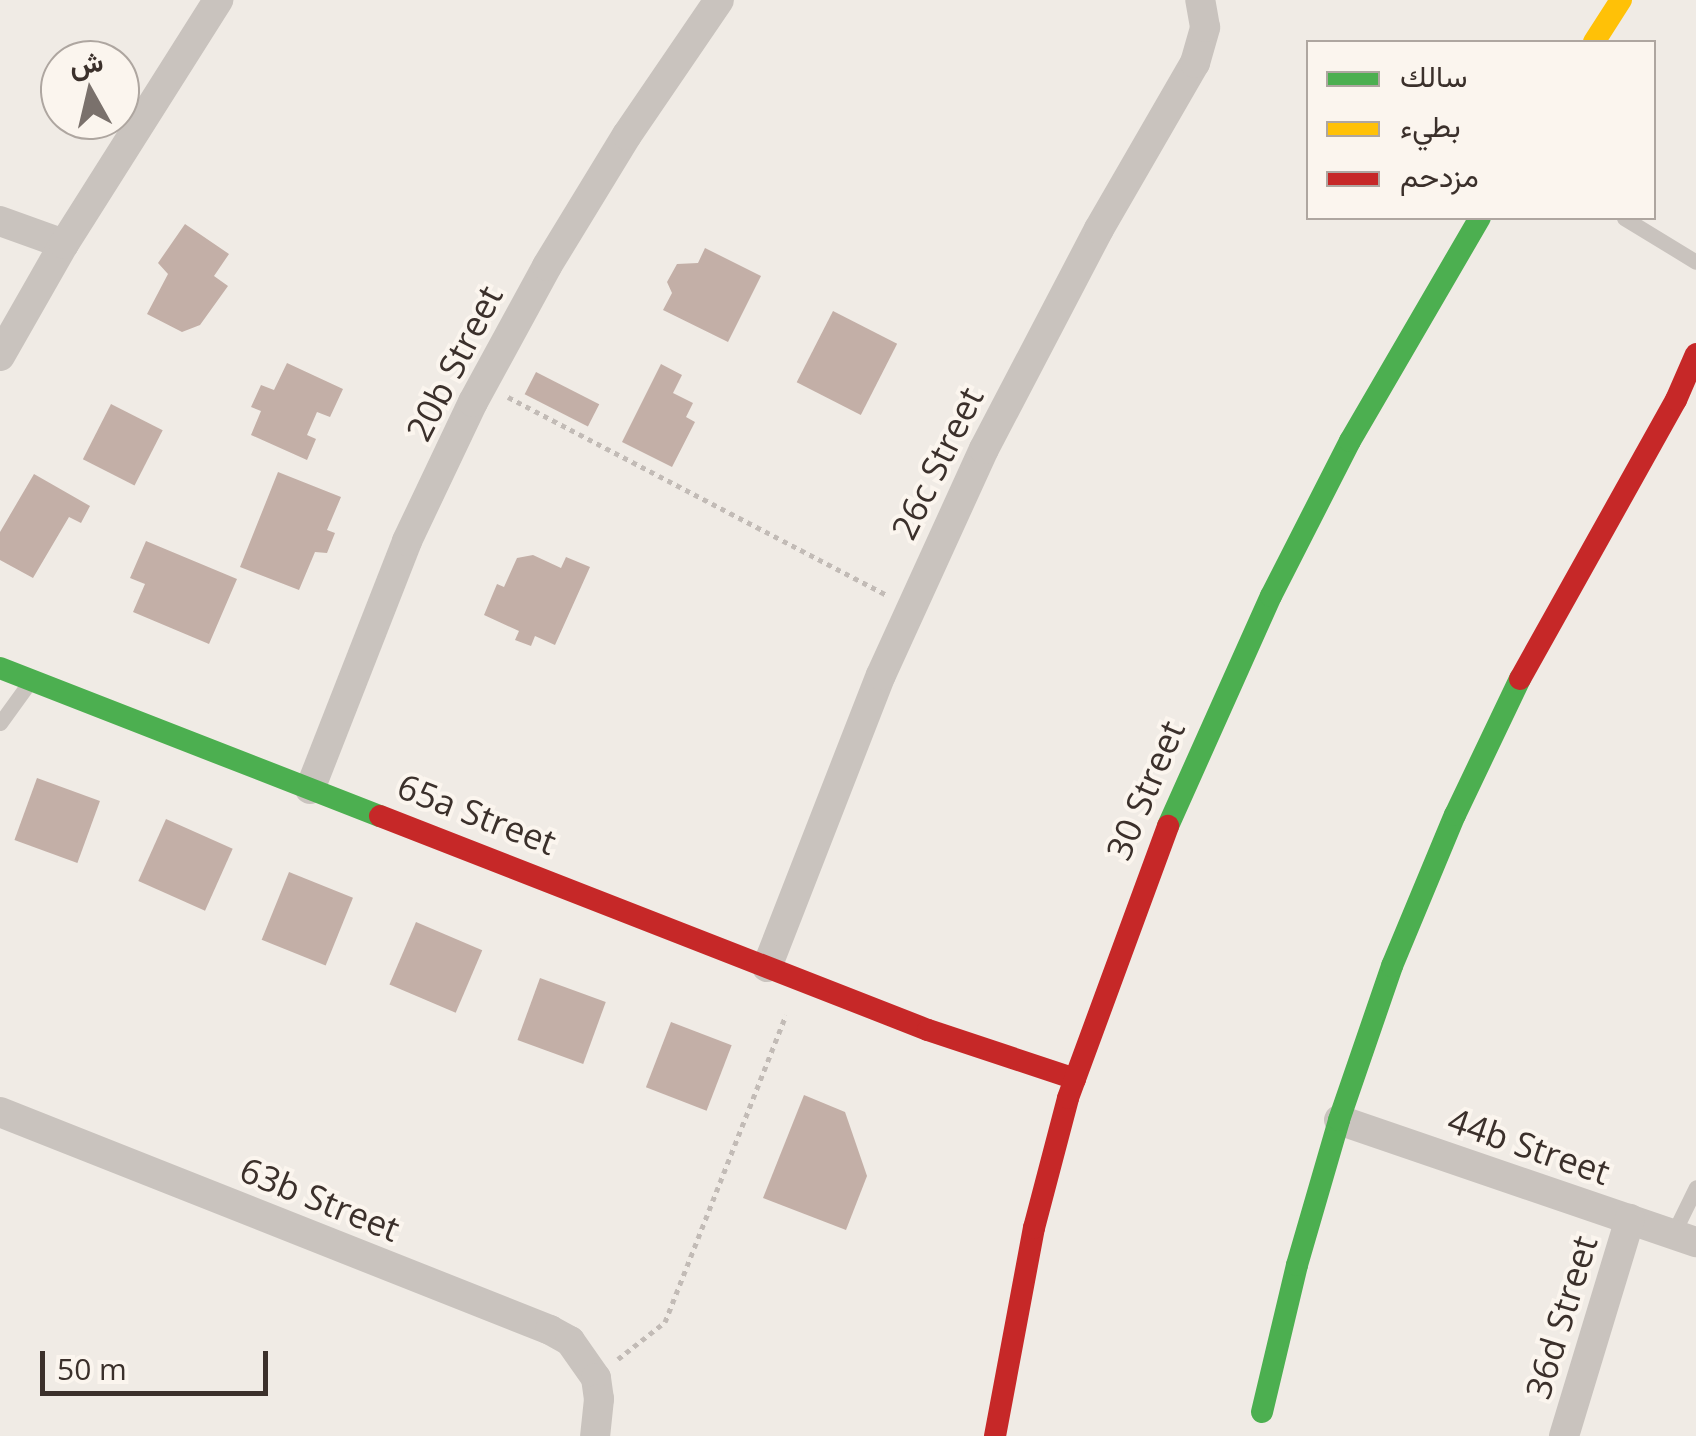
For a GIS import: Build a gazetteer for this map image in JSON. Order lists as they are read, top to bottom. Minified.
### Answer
{"streets":{"street":["20b Street","26c Street","30 Street","65a Street","44b Street","63b Street","36d Street"]},"crossings":[["20b Street","65a Street"],["26c Street","65a Street"],["30 Street","65a Street"],["44b Street","36d Street"]],"legend":["سالك","بطيء","مزدحم"],"scale_bar":"50 m","north":"top"}
